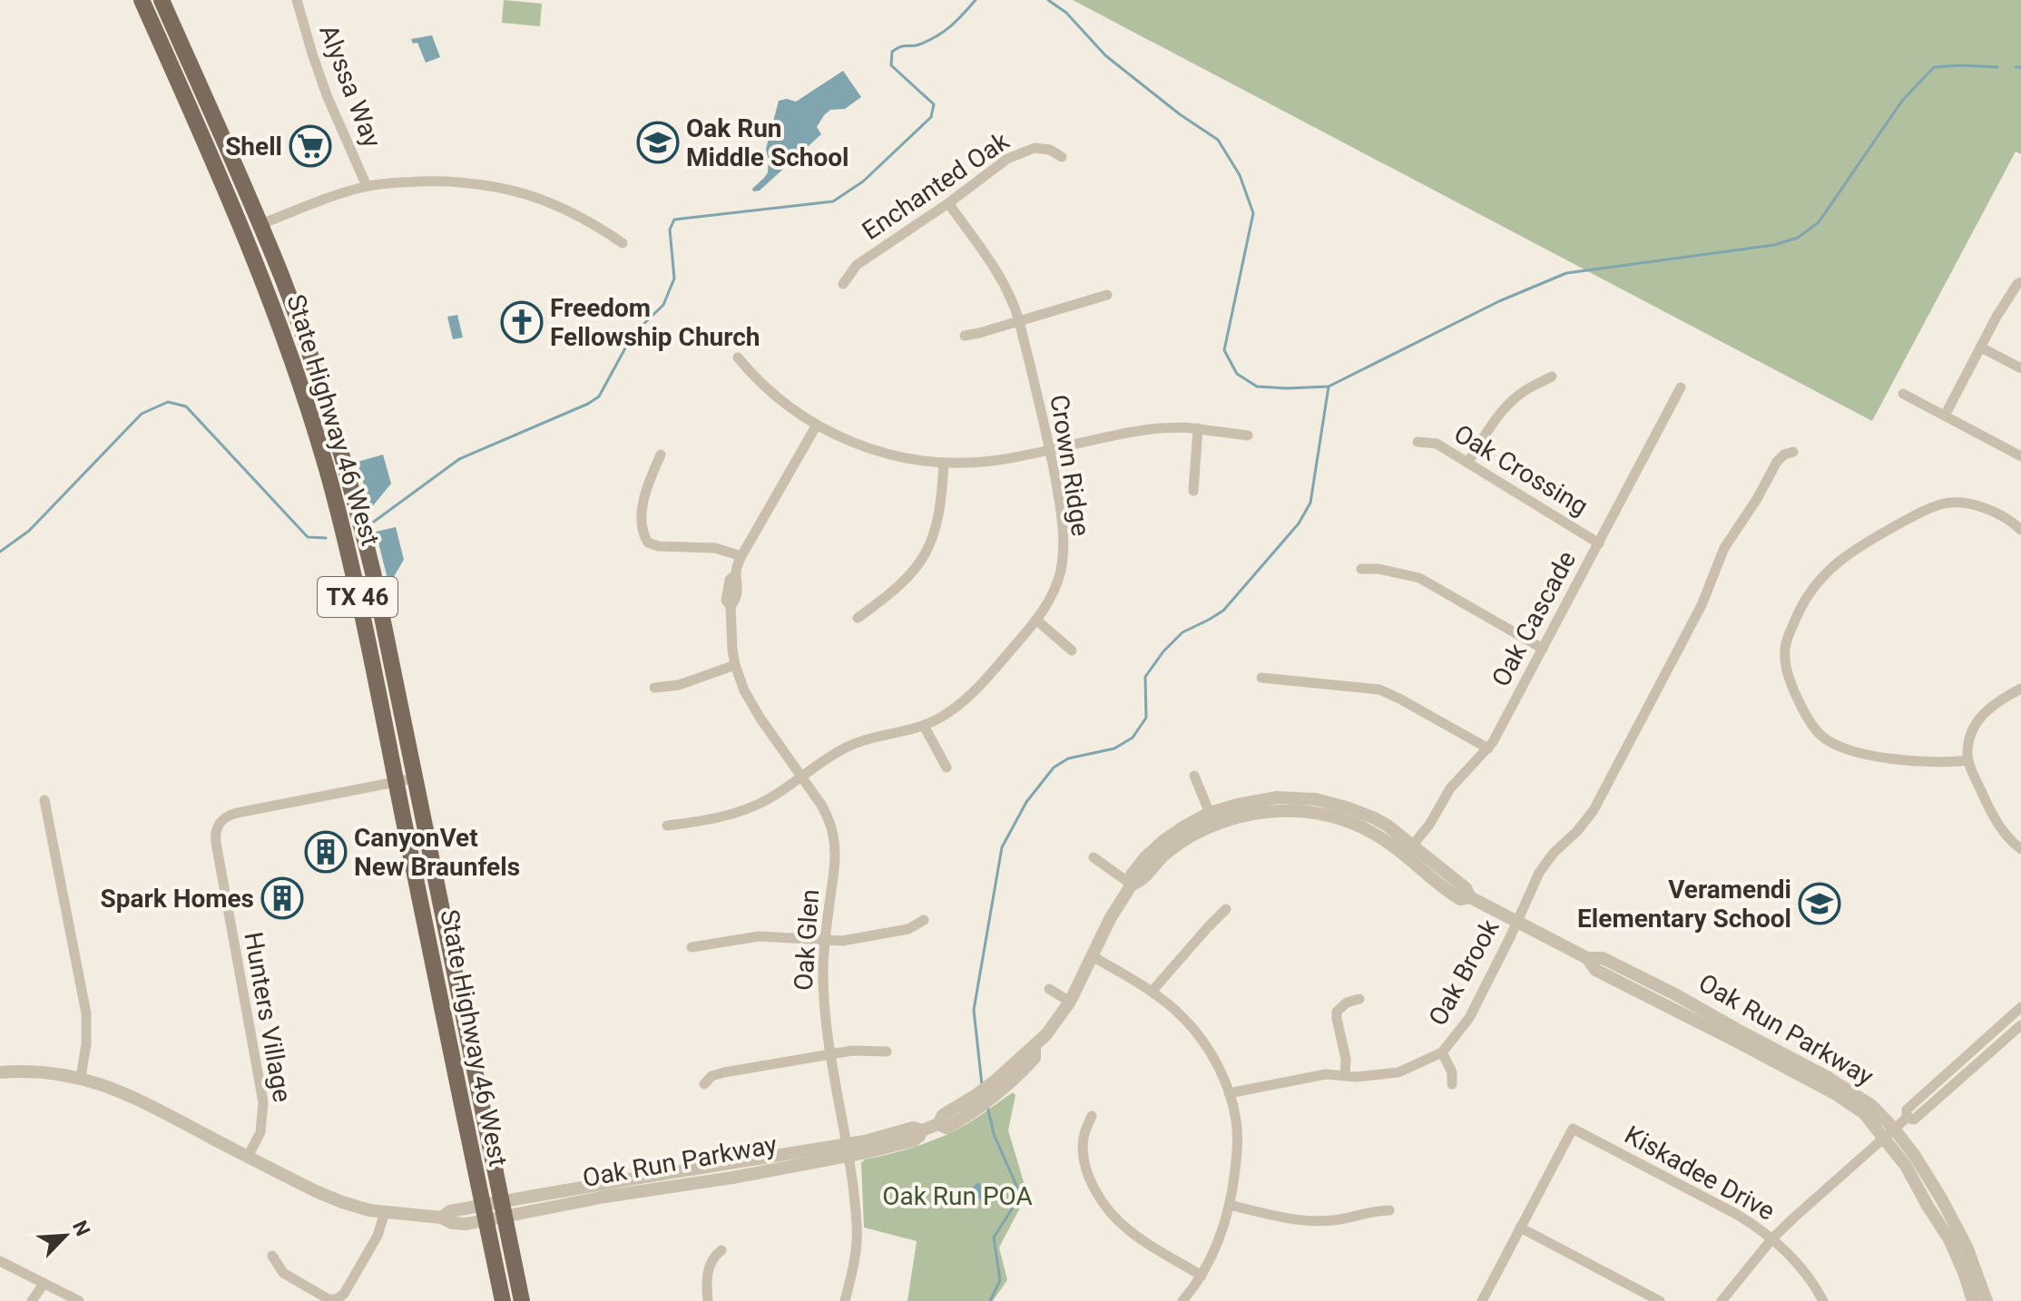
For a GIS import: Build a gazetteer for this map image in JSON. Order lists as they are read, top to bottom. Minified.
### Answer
{"streets":{"main road":["State Highway 46 West","TX 46"],"street":["Alyssa Way","Enchanted Oak","Crown Ridge","Oak Crossing","Oak Cascade","Oak Glen","Oak Brook","Hunters Village","Oak Run Parkway","Kiskadee Drive"]},"crossings":[["Enchanted Oak","Crown Ridge"],["State Highway 46 West","Hunters Village"],["State Highway 46 West","Oak Run Parkway"],["Crown Ridge","Oak Glen"],["Oak Crossing","Oak Cascade"],["Oak Cascade","Oak Run Parkway"],["Oak Glen","Oak Run Parkway"],["Oak Brook","Oak Run Parkway"],["Hunters Village","Oak Run Parkway"]],"parks":["Oak Run POA"],"places":{"school or university":["Oak Run Middle School","Veramendi Elementary School"],"supermarket":["Shell"],"church":["Freedom Fellowship Church"],"building":["CanyonVet New Braunfels","Spark Homes"]},"north":"top right"}
